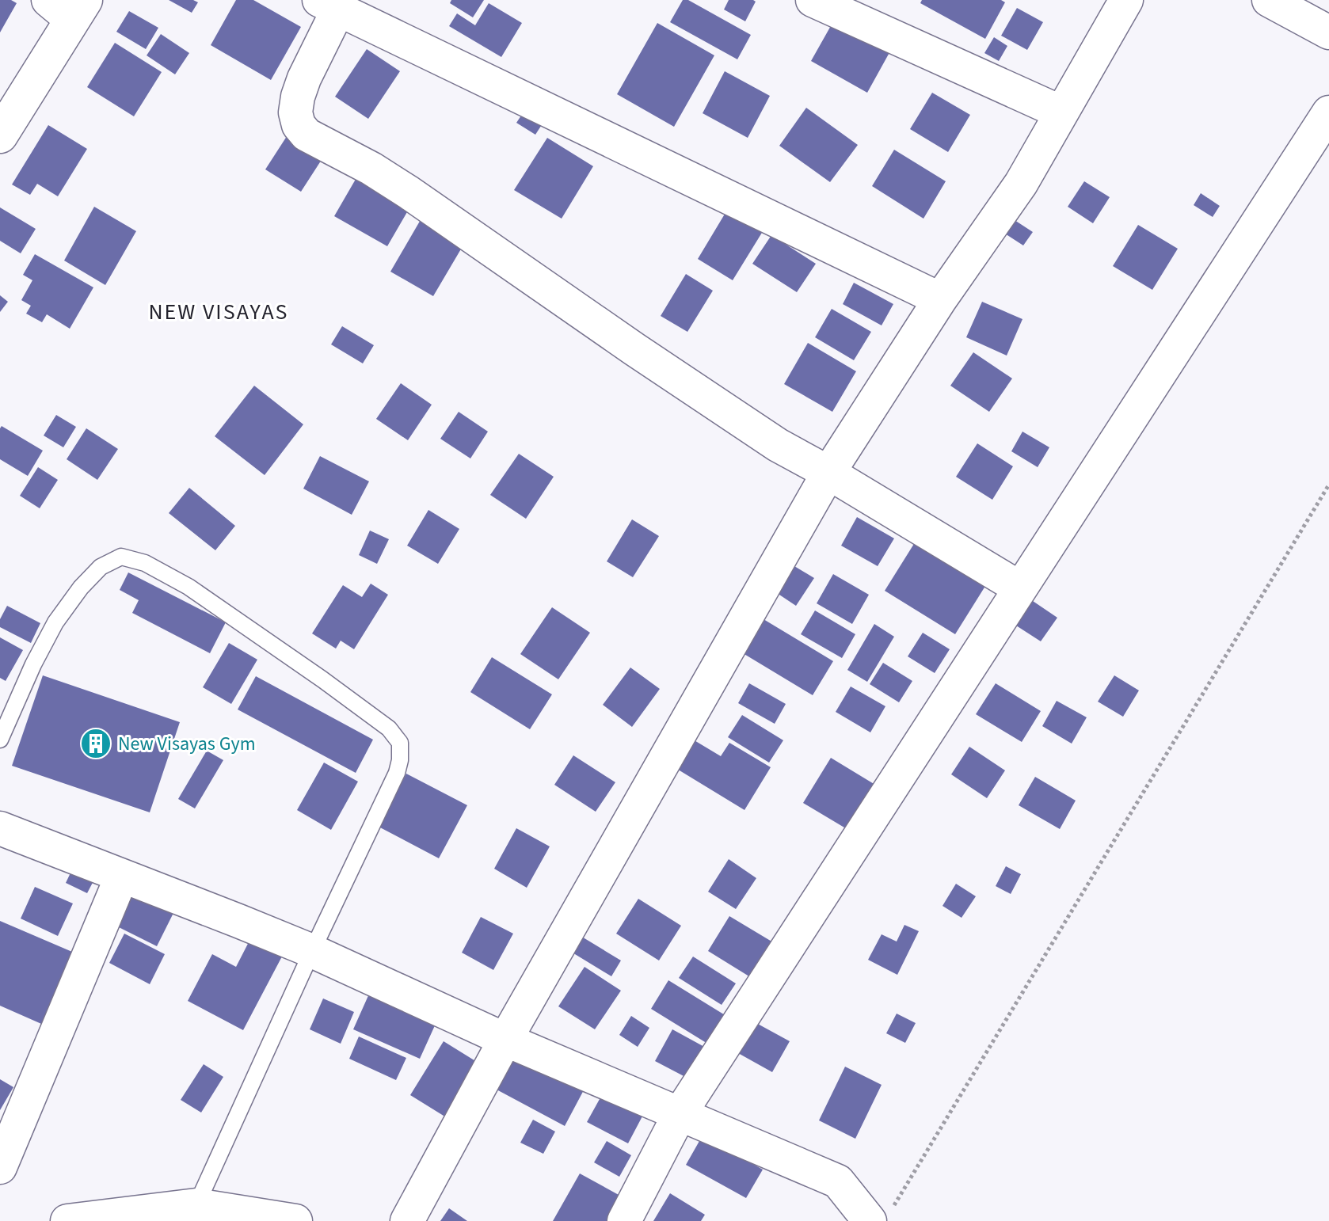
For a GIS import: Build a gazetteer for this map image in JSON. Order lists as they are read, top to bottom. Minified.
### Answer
{"districts":["NEW VISAYAS"],"places":{"building":["New Visayas Gym"]}}
